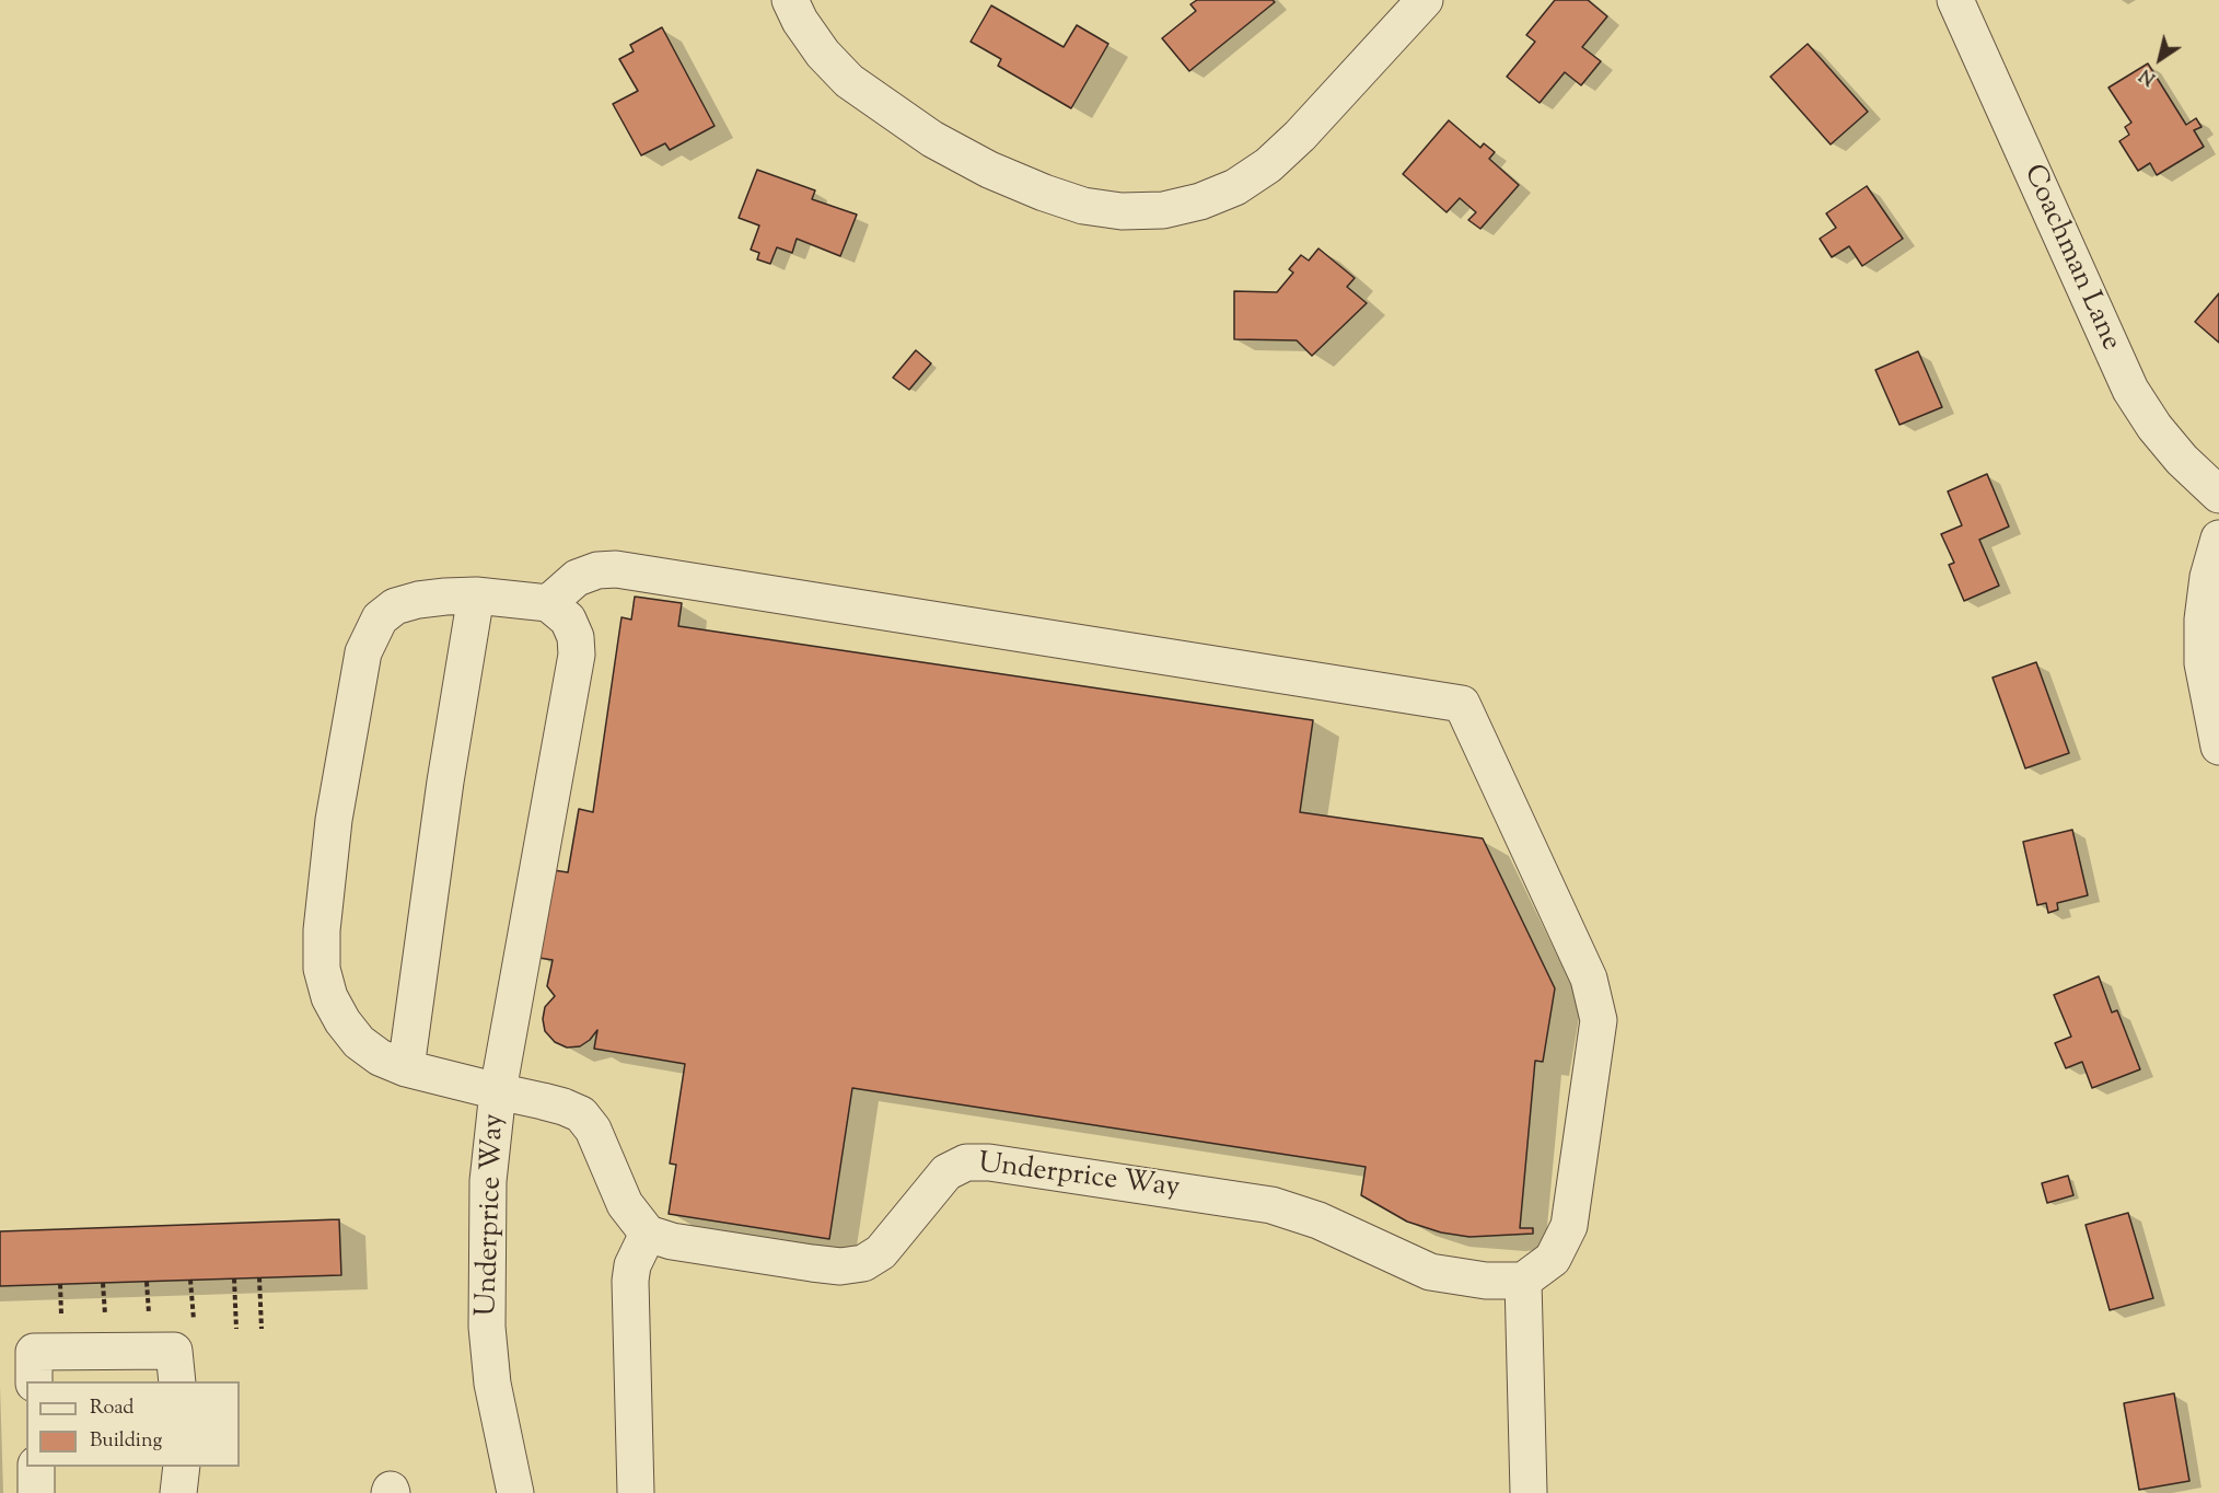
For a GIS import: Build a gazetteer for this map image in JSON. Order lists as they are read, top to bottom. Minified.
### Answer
{"streets":{"street":["Coachman Lane","Underprice Way"]},"legend":["Road","Building"],"north":"bottom left"}
